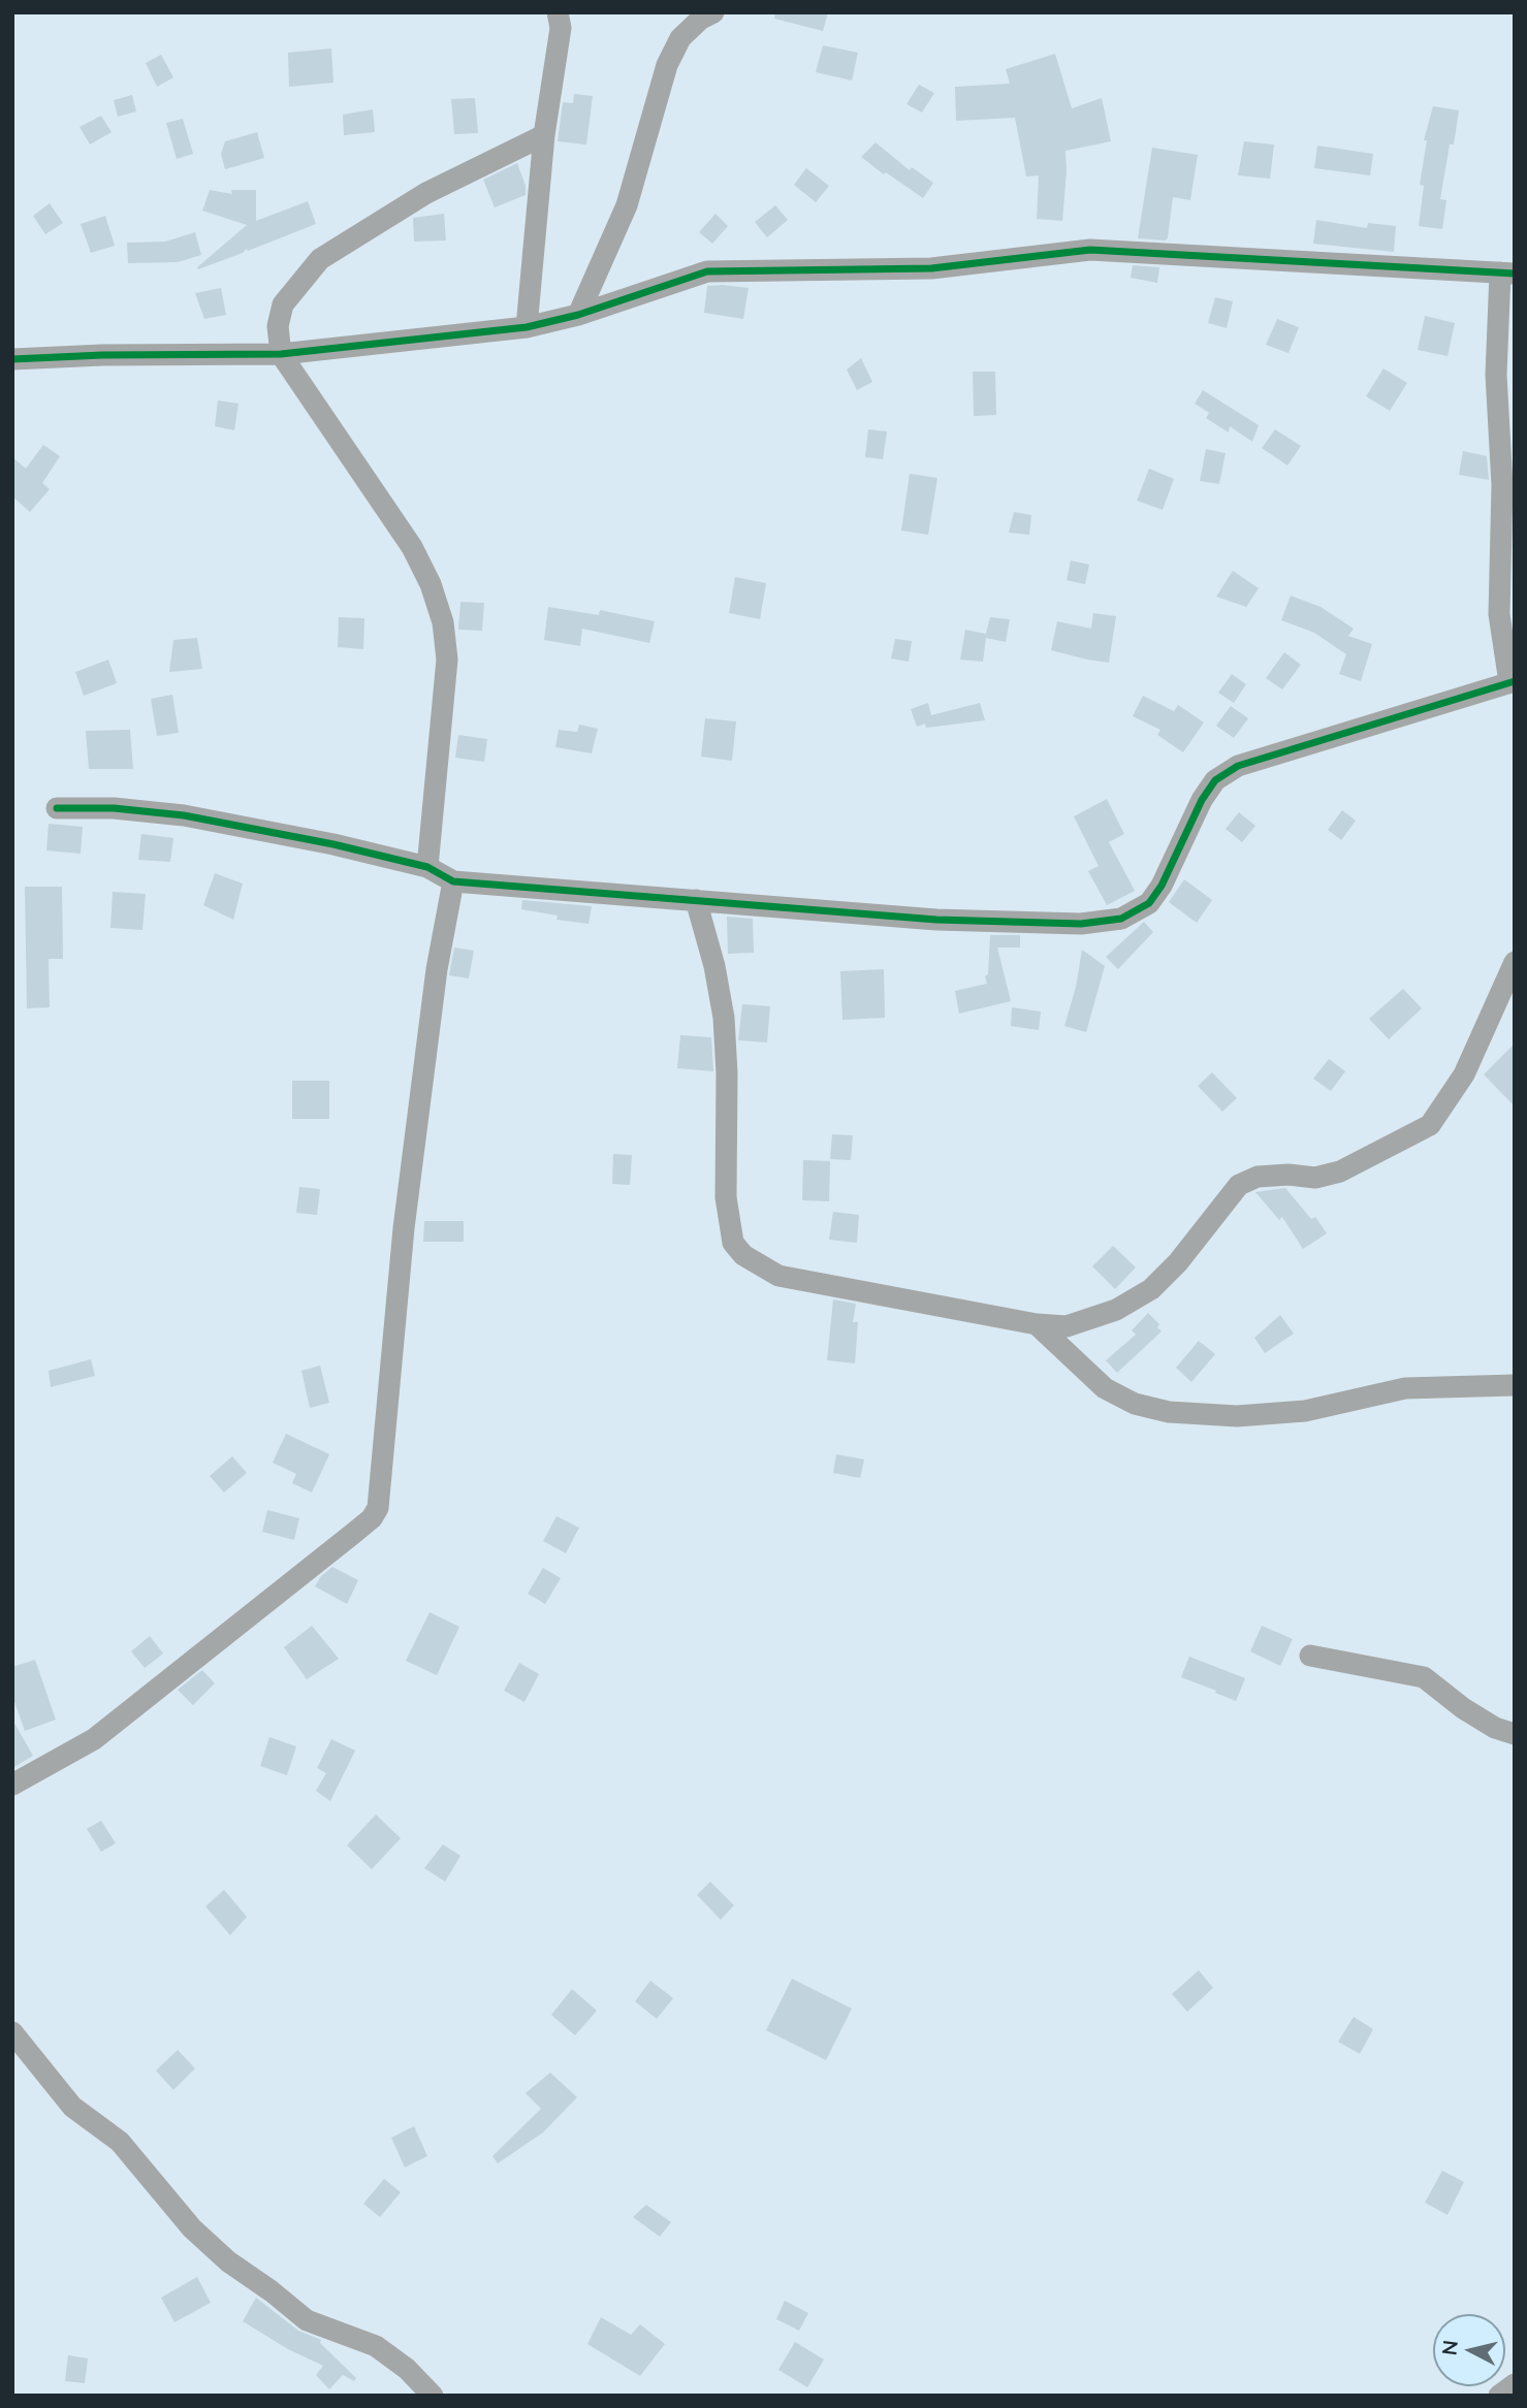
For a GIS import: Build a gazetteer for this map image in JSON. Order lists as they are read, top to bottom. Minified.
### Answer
{"north":"left"}
